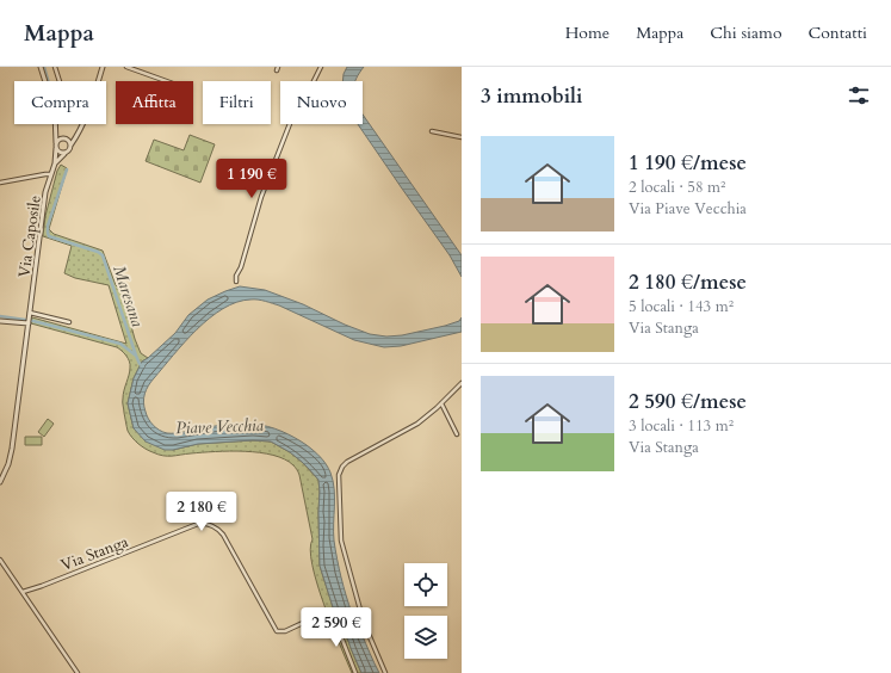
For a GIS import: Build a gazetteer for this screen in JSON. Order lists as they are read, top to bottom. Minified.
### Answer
{"streets":{"street":["Via Caposile","Via Stanga"]},"water":["Maresana","Piave Vecchia"],"page":{"header":"Mappa","nav":["Home","Mappa","Chi siamo","Contatti"],"heading":"3 immobili","chip":["Compra","Affitta","Filtri","Nuovo"],"list":[{"name":"1 190 €/mese","note":"2 locali · 58 m² · Via Piave Vecchia"},{"name":"2 180 €/mese","note":"5 locali · 143 m² · Via Stanga"},{"name":"2 590 €/mese","note":"3 locali · 113 m² · Via Stanga"}],"price":["1 190 €","2 180 €","2 590 €"]}}
